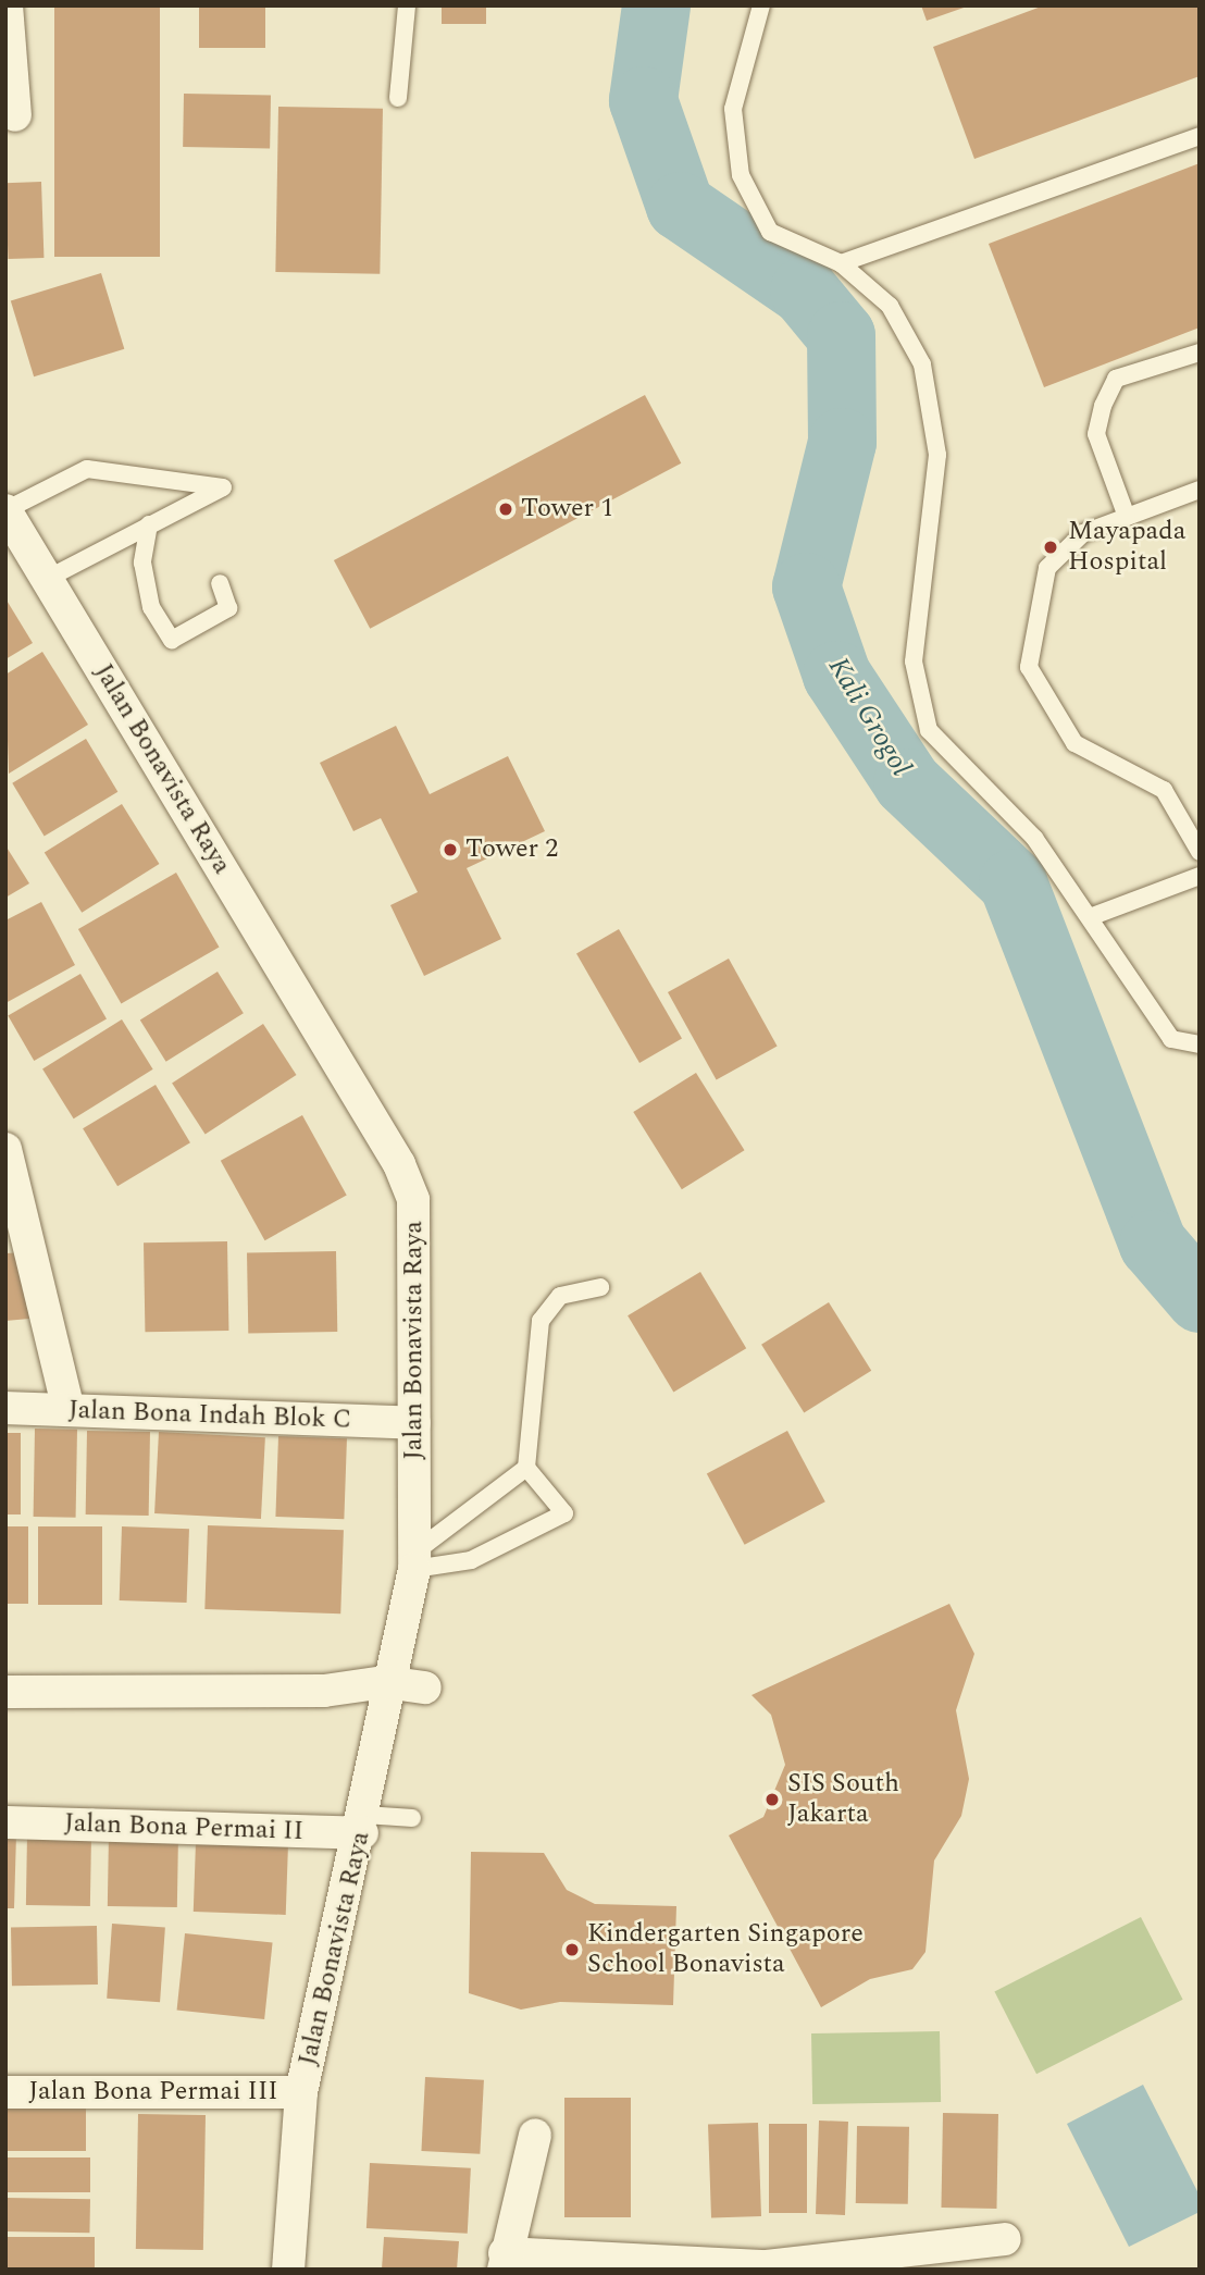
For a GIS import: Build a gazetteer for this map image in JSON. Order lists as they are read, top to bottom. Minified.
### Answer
{"streets":{"street":["Jalan Bonavista Raya","Jalan Bona Indah Blok C","Jalan Bona Permai II","Jalan Bona Permai III"]},"crossings":[["Jalan Bonavista Raya","Jalan Bona Indah Blok C"],["Jalan Bonavista Raya","Jalan Bona Permai II"],["Jalan Bonavista Raya","Jalan Bona Permai III"]],"water":["Kali Grogol"],"places":["Tower 1","Mayapada Hospital","Tower 2","SIS South Jakarta","Kindergarten Singapore School Bonavista"]}
